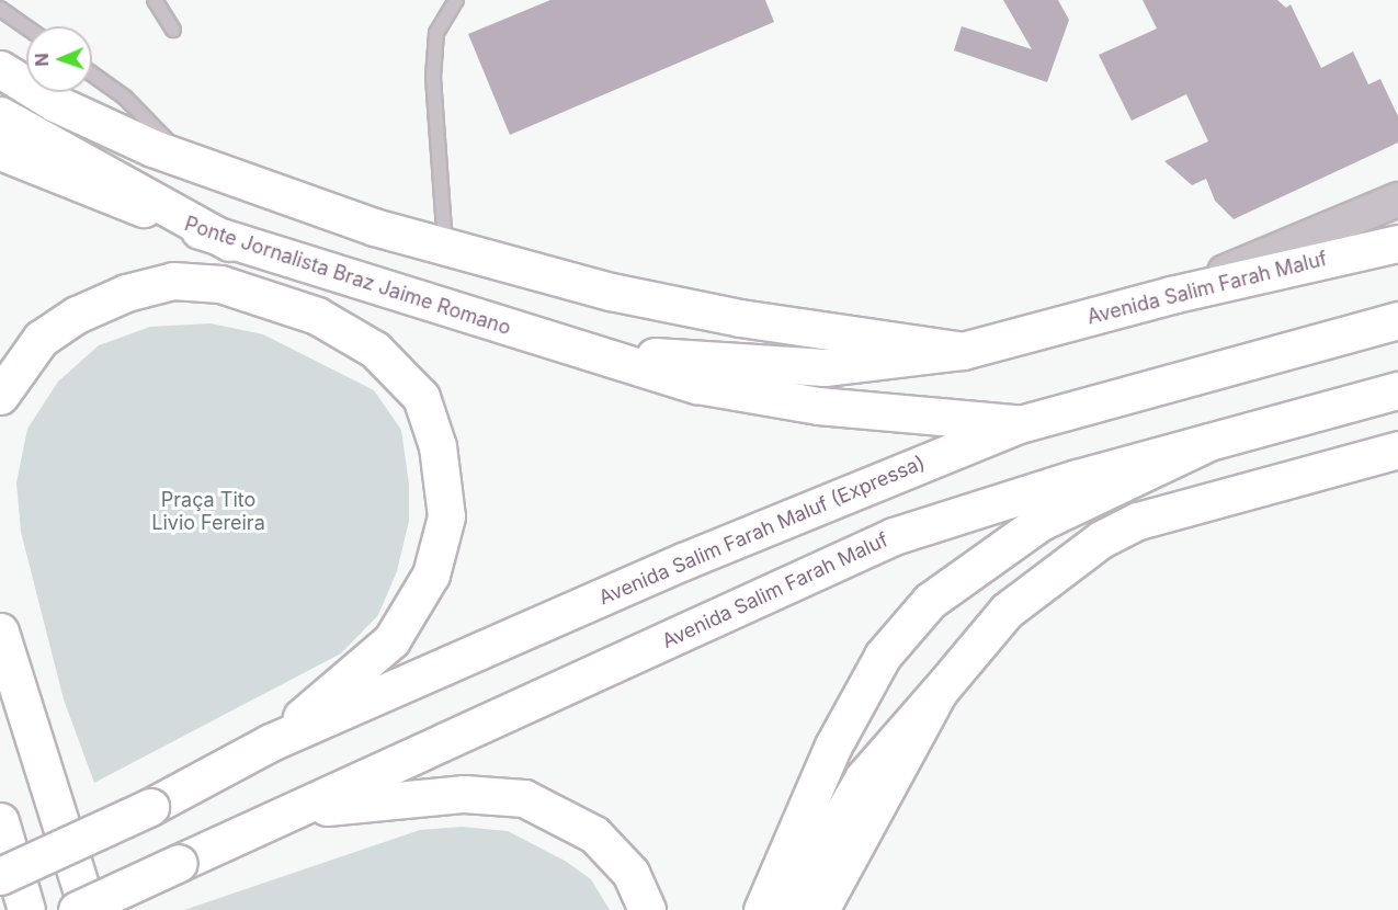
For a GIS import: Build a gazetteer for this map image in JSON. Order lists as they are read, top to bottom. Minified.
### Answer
{"streets":{"highway":["Ponte Jornalista Braz Jaime Romano","Avenida Salim Farah Maluf","Avenida Salim Farah Maluf (Expressa)"]},"crossings":[["Ponte Jornalista Braz Jaime Romano","Avenida Salim Farah Maluf"]],"parks":["Praça Tito Livio Fereira"],"north":"left"}
